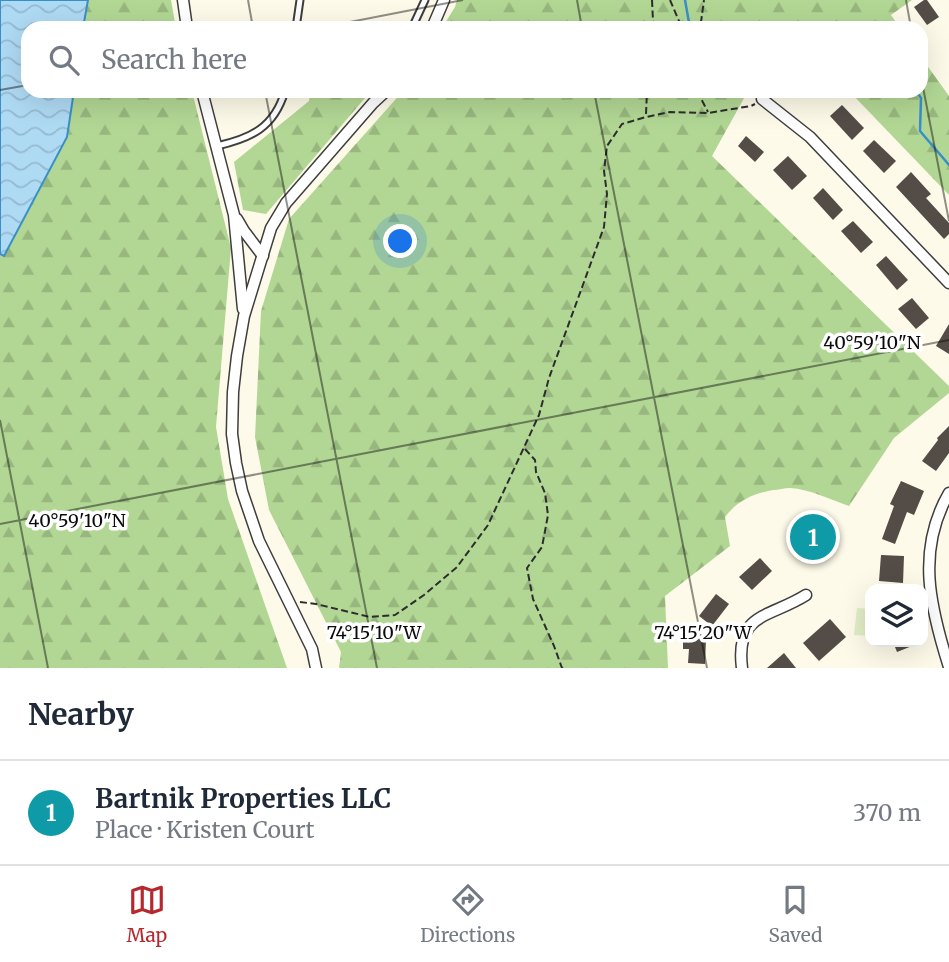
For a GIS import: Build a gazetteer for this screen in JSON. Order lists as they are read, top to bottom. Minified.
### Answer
{"page":{"search":"Search here","pins":"1","heading":"Nearby","list":[{"mark":"1","name":"Bartnik Properties LLC","note":"Place · Kristen Court","value":"370 m"}],"nav":["Map","Directions","Saved"]},"coordinates":["40°59'10\"N","74°15'10\"W","74°15'20\"W"]}
